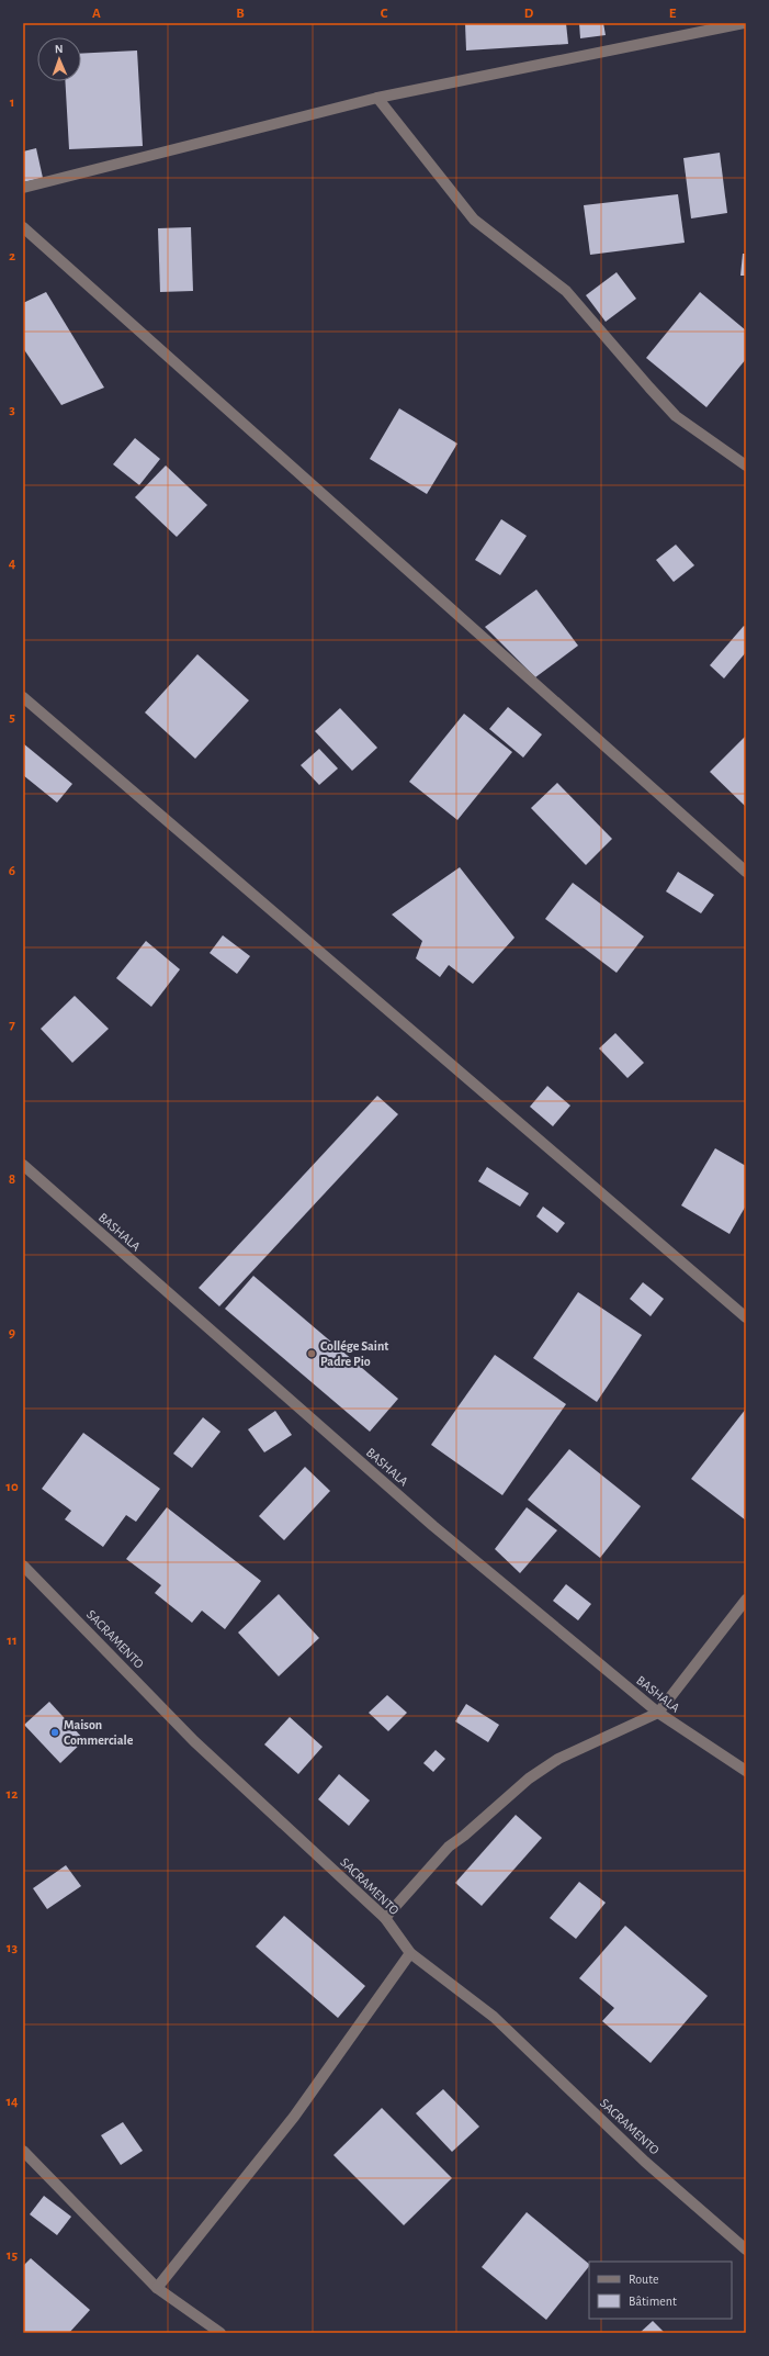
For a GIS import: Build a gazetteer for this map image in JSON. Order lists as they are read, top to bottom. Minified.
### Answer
{"streets":{"street":["BASHALA","SACRAMENTO"]},"places":["Collége Saint Padre Pio","Maison Commerciale"],"legend":["Route","Bâtiment"],"north":"top","grid":{"columns":["A","B","C","D","E"],"rows":["1","2","3","4","5","6","7","8","9","10","11","12","13","14","15"]}}
